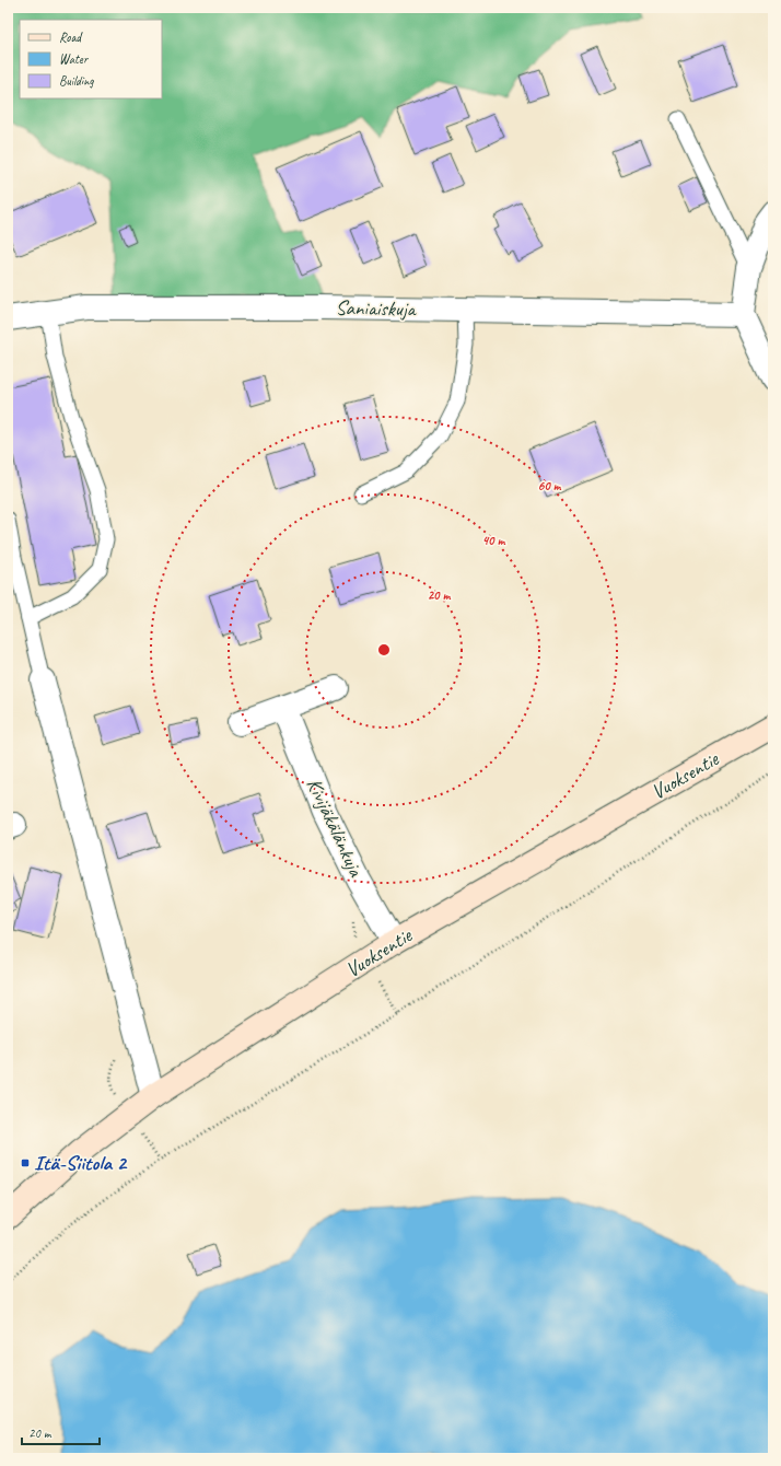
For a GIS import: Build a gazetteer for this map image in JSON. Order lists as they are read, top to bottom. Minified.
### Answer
{"streets":{"street":["Saniaiskuja","Vuoksentie","Kivijäkälänkuja"]},"crossings":[["Vuoksentie","Kivijäkälänkuja"]],"places":{"transit":["Itä-Siitola 2"]},"legend":["Road","Water","Building"],"scale_bar":"20 m","rings":["60 m","40 m","20 m"]}
